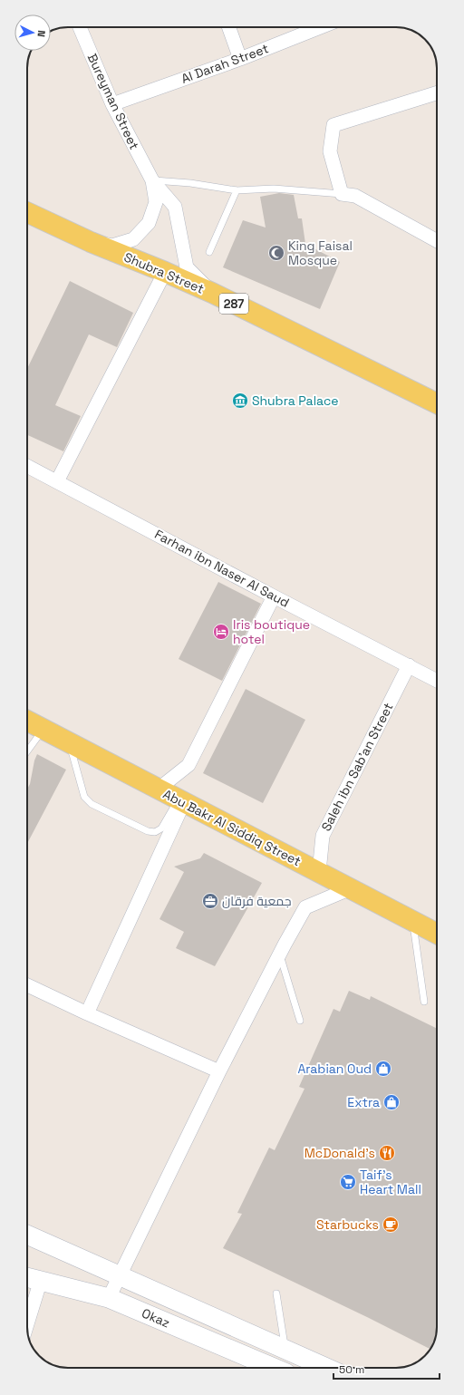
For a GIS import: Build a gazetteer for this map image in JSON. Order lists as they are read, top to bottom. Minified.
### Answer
{"streets":{"main road":["Shubra Street","287","Abu Bakr Al Siddiq Street"],"street":["Al Darah Street","Bureyman Street","Farhan ibn Naser Al Saud","Saleh ibn Sab'an Street","Okaz"]},"crossings":[["Al Darah Street","Bureyman Street"],["Farhan ibn Naser Al Saud","Saleh ibn Sab'an Street"],["Saleh ibn Sab'an Street","Abu Bakr Al Siddiq Street"]],"places":{"mosque":["King Faisal Mosque"],"museum":["Shubra Palace"],"hotel":["Iris boutique hotel"],"office":["جمعية فرقان"],"shop":["Arabian Oud","Extra"],"restaurant":["McDonald's"],"supermarket":["Taif's Heart Mall"],"cafe":["Starbucks"]},"scale_bar":"50 m","north":"right"}
